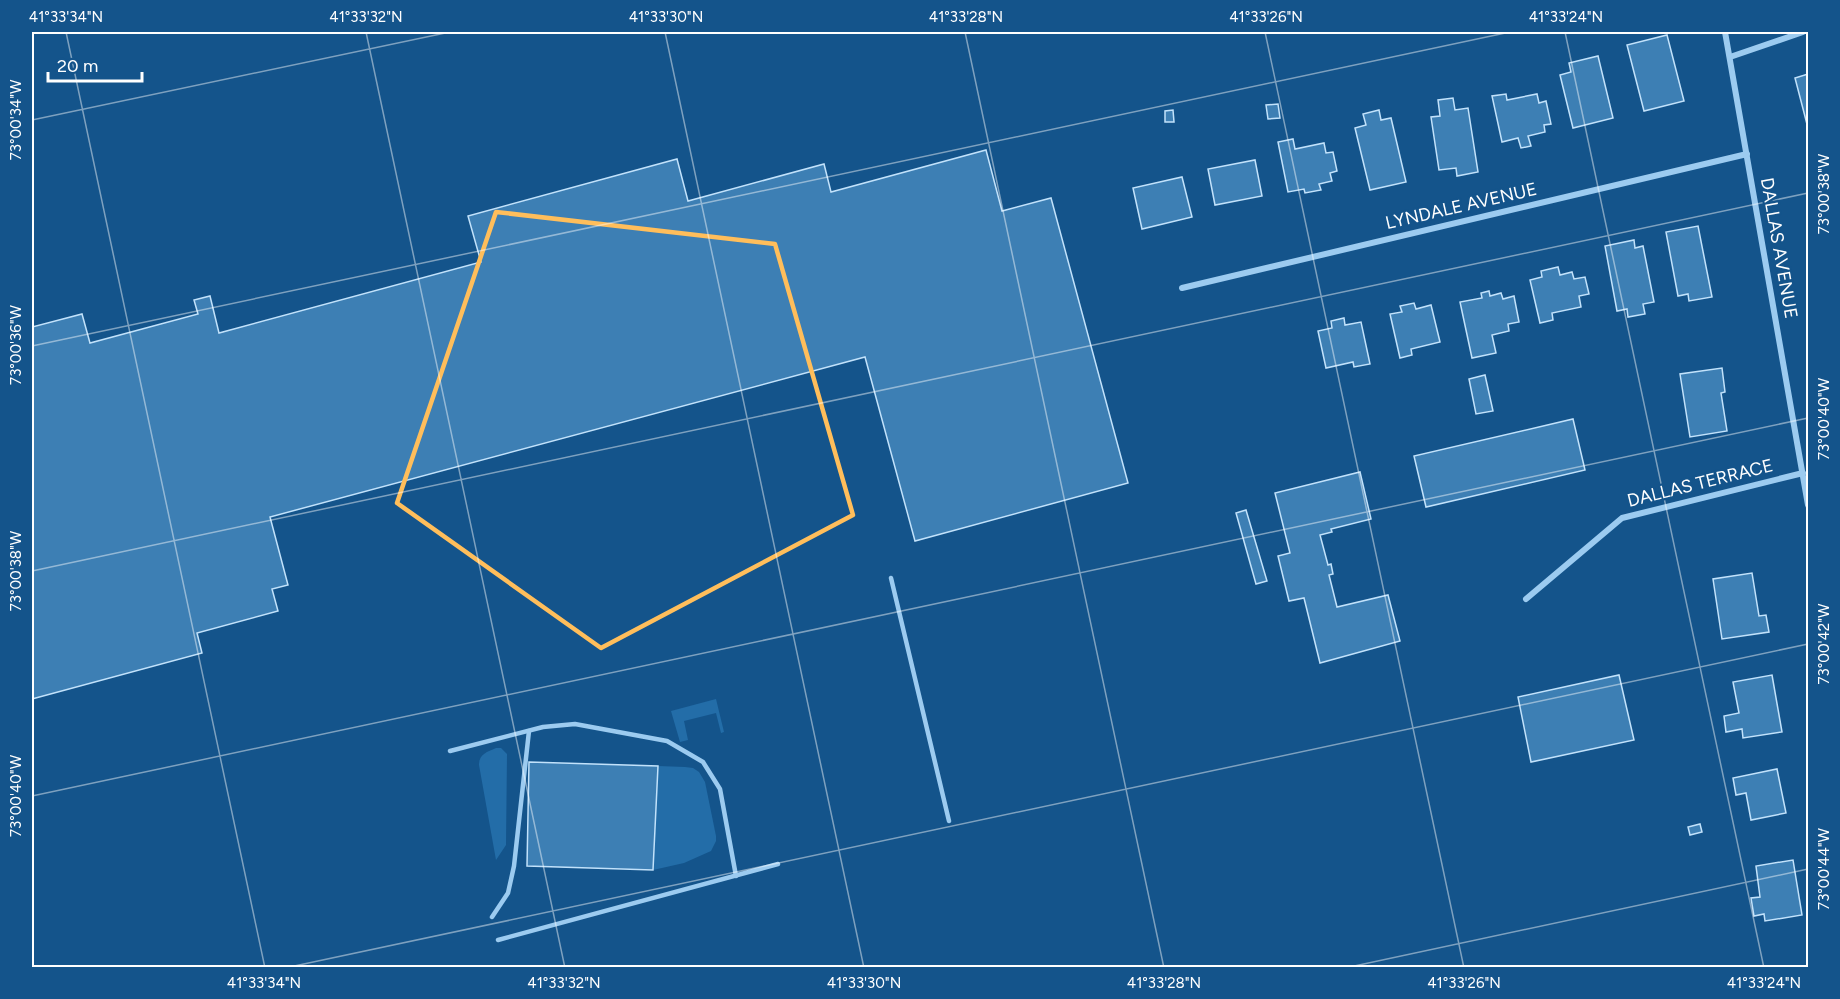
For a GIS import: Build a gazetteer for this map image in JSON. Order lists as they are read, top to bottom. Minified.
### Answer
{"streets":{"street":["LYNDALE AVENUE","DALLAS AVENUE","DALLAS TERRACE"]},"crossings":[["LYNDALE AVENUE","DALLAS AVENUE"],["DALLAS AVENUE","DALLAS TERRACE"]],"scale_bar":"20 m","coordinates":["41°33'34\"N","41°33'32\"N","41°33'30\"N","41°33'28\"N","41°33'26\"N","41°33'24\"N","73°00'34\"W","73°00'38\"W","73°00'36\"W","73°00'40\"W","73°00'42\"W","73°00'44\"W"]}
